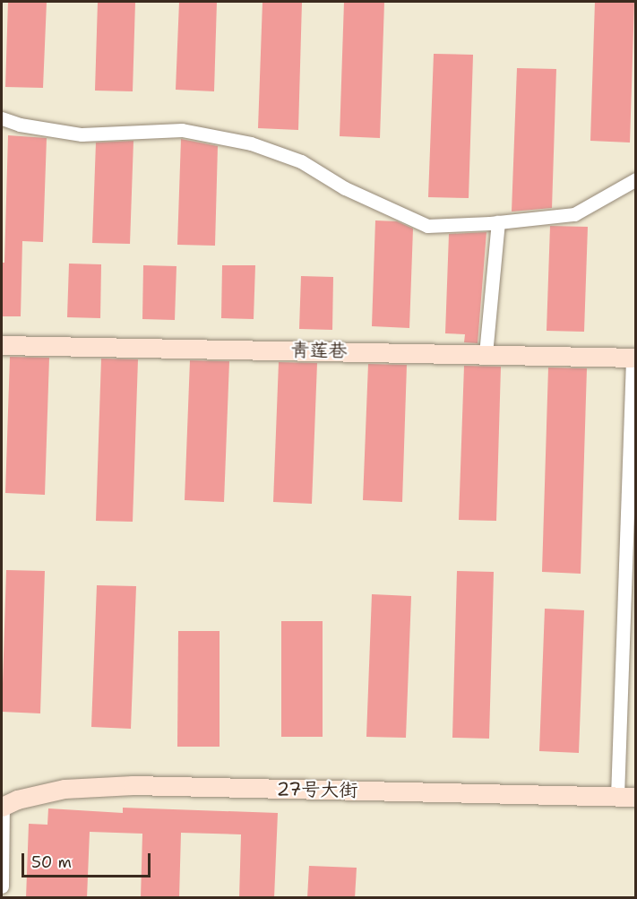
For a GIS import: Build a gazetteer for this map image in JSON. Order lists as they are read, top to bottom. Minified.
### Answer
{"streets":{"street":["青莲巷","27号大街"]},"scale_bar":"50 m"}
